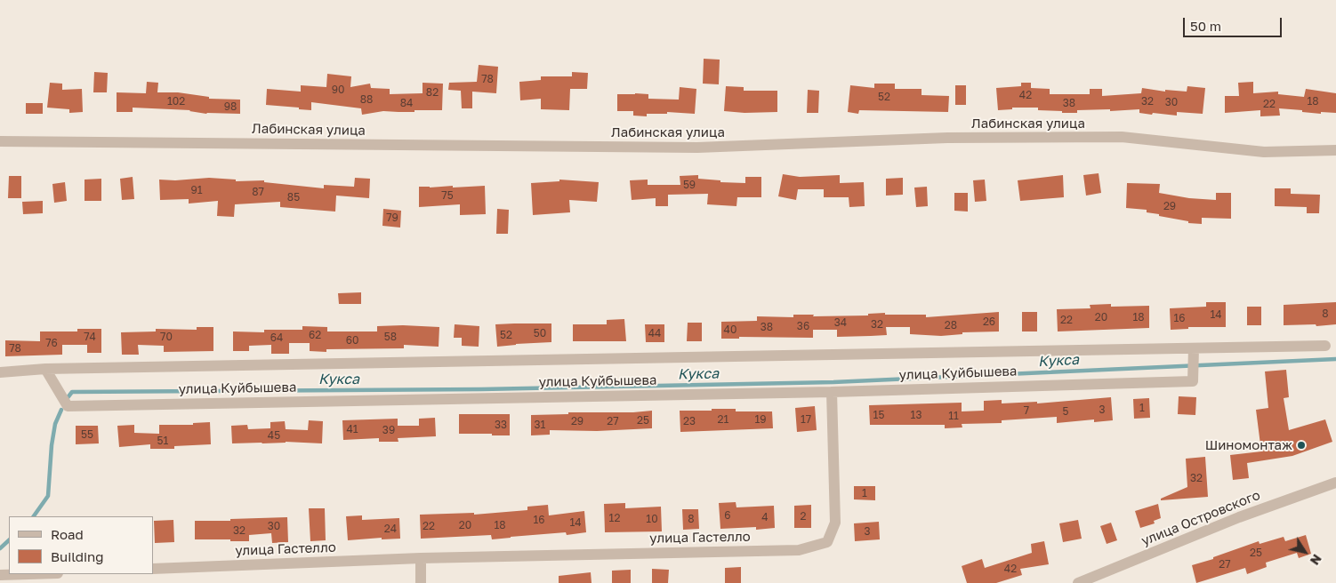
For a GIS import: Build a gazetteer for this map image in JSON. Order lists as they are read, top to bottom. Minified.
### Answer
{"streets":{"street":["Лабинская улица","улица Куйбышева","улица Островского","улица Гастелло"]},"crossings":[["улица Куйбышева","улица Гастелло"]],"water":["Кукса"],"places":["Шиномонтаж"],"house_numbers":["78","90","82","42","52","88","102","32","18","30","84","38","22","98","59","91","87","75","85","29","79","8","14","20","18","16","22","26","34","32","28","36","38","40","50","44","62","52","74","70","58","64","60","76","78","1","3","7","5","15","13","11","21","19","17","25","29","27","23","33","31","41","39","55","45","51","32","1","6","2","4","12","10","8","16","14","20","18","30","22","24","32","3","25","27","42"],"legend":["Road","Building"],"scale_bar":"50 m","north":"bottom right"}
